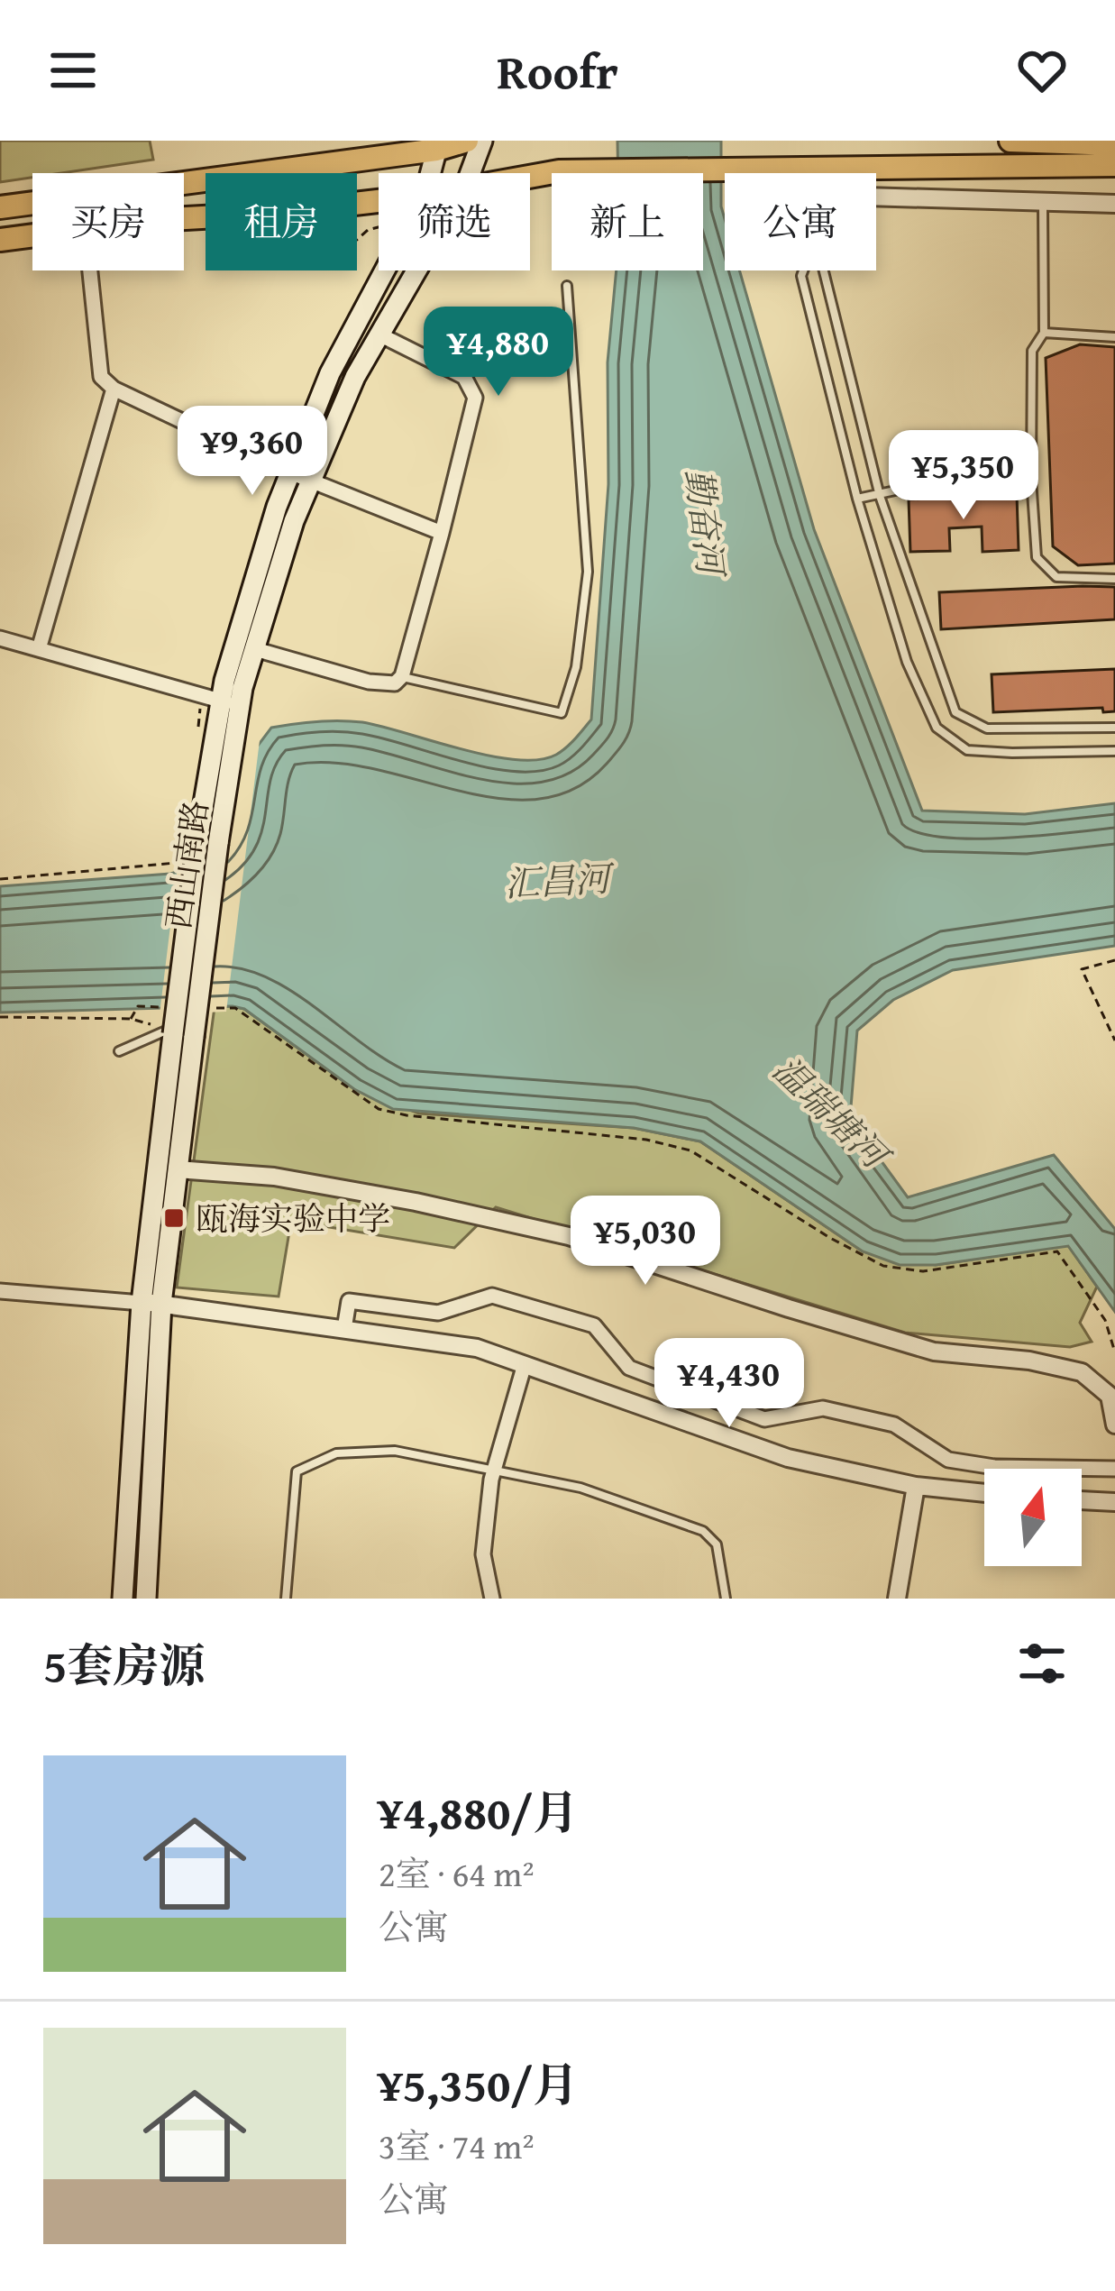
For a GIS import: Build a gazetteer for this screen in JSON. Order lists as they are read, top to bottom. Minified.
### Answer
{"streets":{"main road":["西山南路"]},"water":["勤奋河","汇昌河","温瑞塘河"],"places":{"transit":["瓯海实验中学"]},"north":"top","page":{"header":"Roofr","chip":["买房","租房","筛选","新上","公寓"],"price":["¥4,880","¥9,360","¥5,350","¥5,030","¥4,430"],"heading":"5套房源","list":[{"name":"¥4,880/月","note":"2室 · 64 m² · 公寓"},{"name":"¥5,350/月","note":"3室 · 74 m² · 公寓"}]}}
